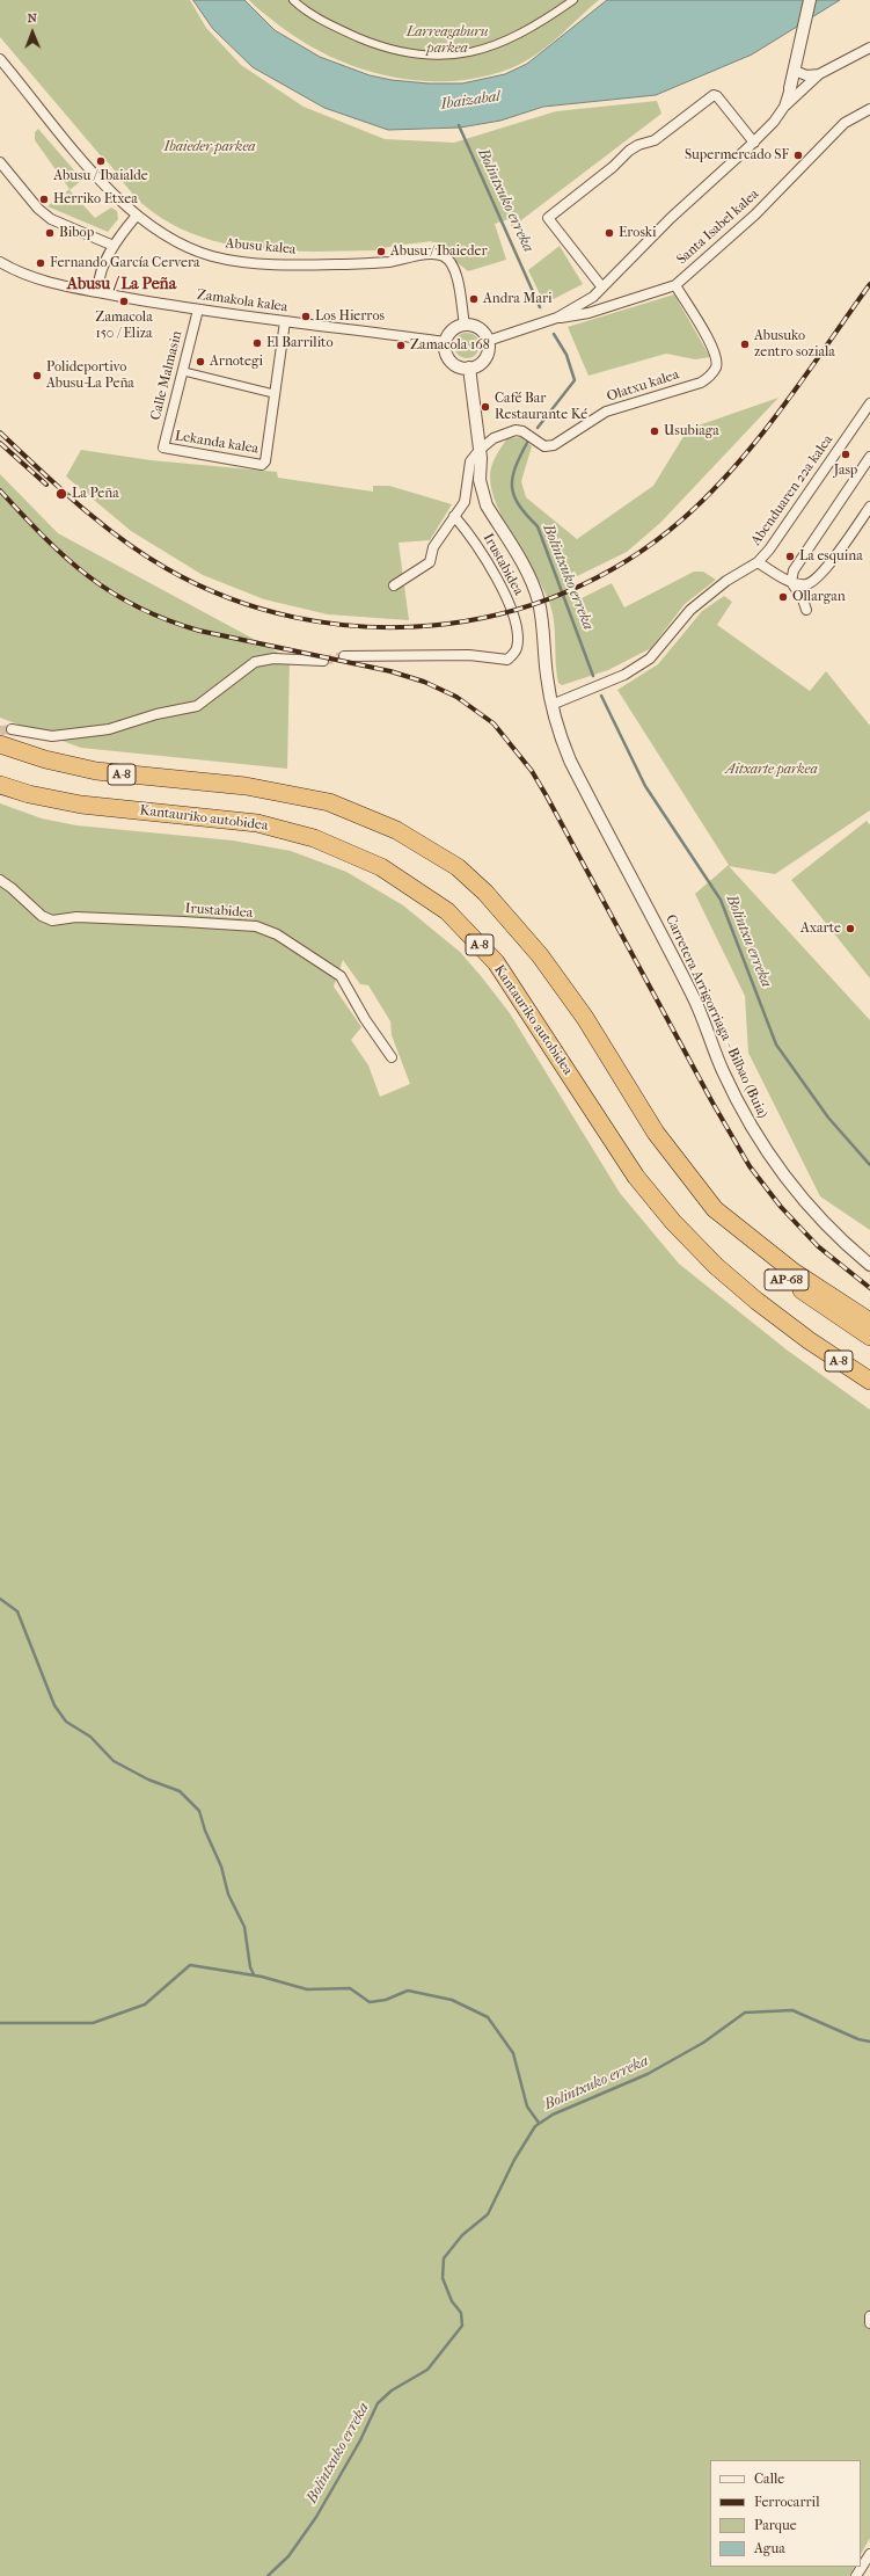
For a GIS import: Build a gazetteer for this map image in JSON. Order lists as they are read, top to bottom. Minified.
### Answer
{"streets":{"highway":["A-8","Kantauriko autobidea","AP-68"],"street":["Santa Isabel kalea","Abusu kalea","Zamakola kalea","Calle Malmasin","Olatxu kalea","Lekanda kalea","Abenduaren 22a kalea","Irustabidea","Carretera Arrigorriaga - Bilbao (Buia)"]},"crossings":[["Santa Isabel kalea","Abusu kalea"],["Santa Isabel kalea","Zamakola kalea"],["Santa Isabel kalea","Olatxu kalea"],["Santa Isabel kalea","Carretera Arrigorriaga - Bilbao (Buia)"],["Abusu kalea","Zamakola kalea"],["Abusu kalea","Carretera Arrigorriaga - Bilbao (Buia)"],["Zamakola kalea","Calle Malmasin"],["Zamakola kalea","Carretera Arrigorriaga - Bilbao (Buia)"],["Calle Malmasin","Lekanda kalea"],["Olatxu kalea","Carretera Arrigorriaga - Bilbao (Buia)"],["Abenduaren 22a kalea","Carretera Arrigorriaga - Bilbao (Buia)"],["A-8","AP-68"]],"districts":["Abusu / La Peña"],"water":["Ibaizabal","Bolintxuko erreka","Bolintxu erreka"],"parks":["Larreagaburu parkea","Ibaieder parkea","Aitxarte parkea"],"places":["Supermercado SF","Abusu / Ibaialde","Herriko Etxea","Bibop","Eroski","Abusu / Ibaieder","Fernando García Cervera","Andra Mari","Zamacola 150 / Eliza","Los Hierros","El Barrilito","Abusuko zentro soziala","Zamacola 168","Arnotegi","Polideportivo Abusu-La Peña","Café Bar Restaurante Ké","Usubiaga","Jasp","La Peña","La esquina","Ollargan","Axarte"],"legend":["Calle","Ferrocarril","Parque","Agua"],"north":"top"}
